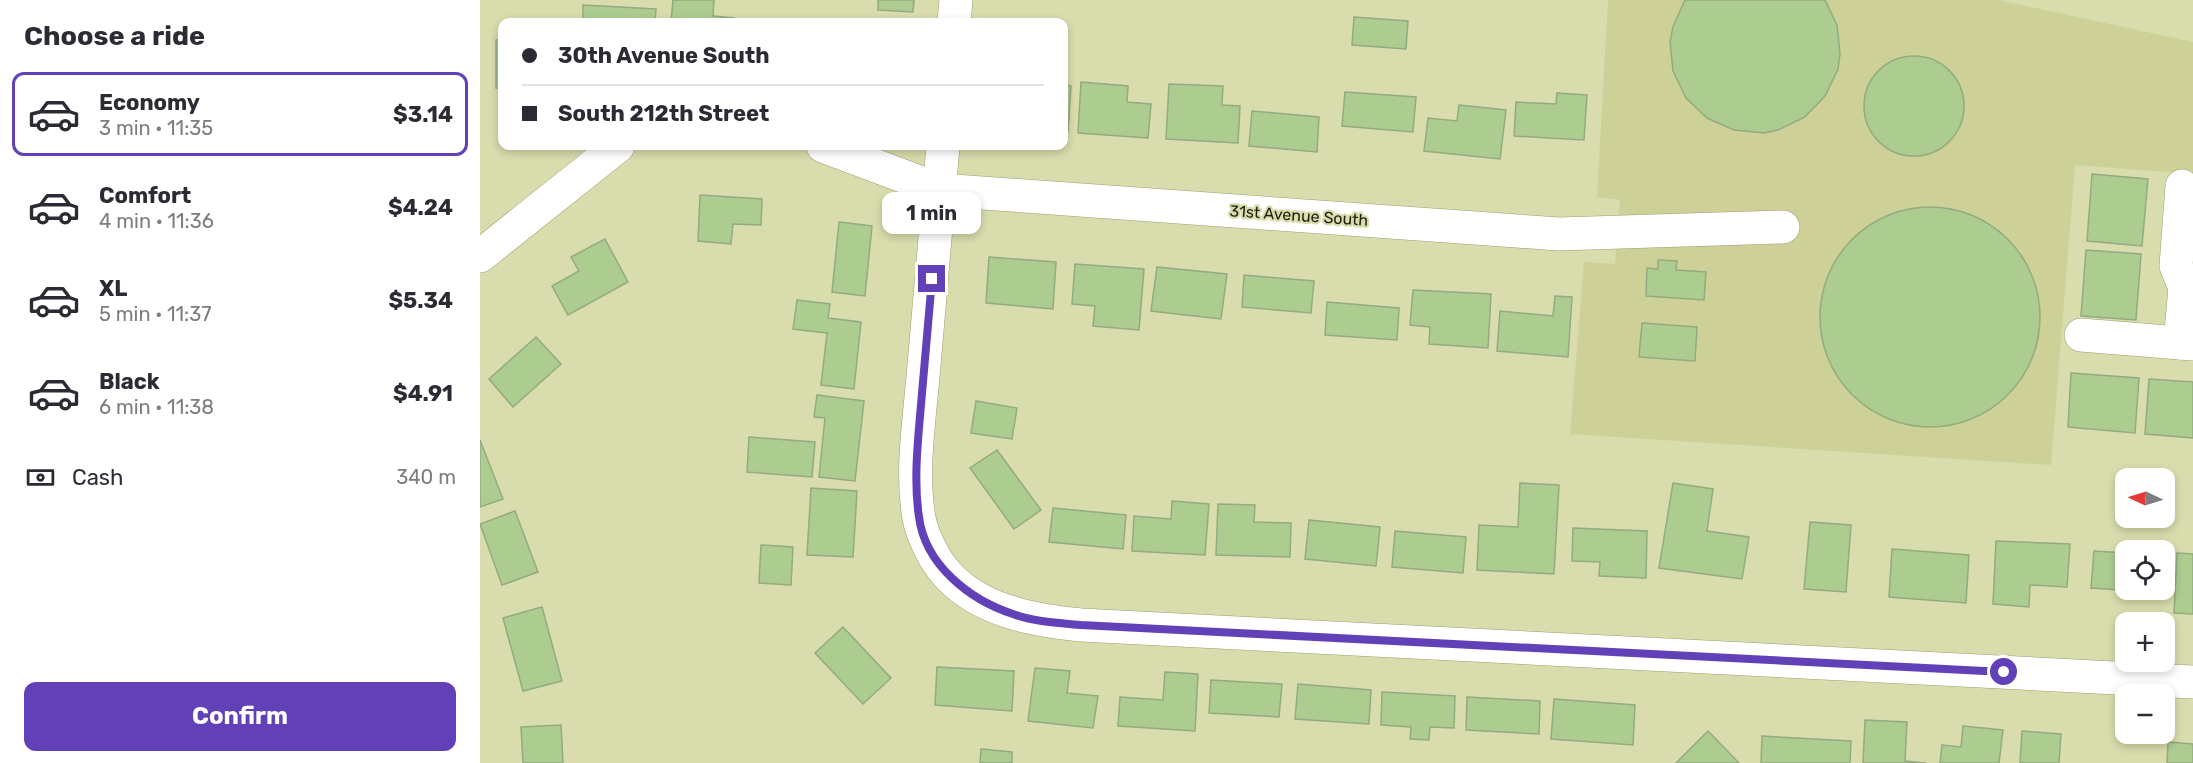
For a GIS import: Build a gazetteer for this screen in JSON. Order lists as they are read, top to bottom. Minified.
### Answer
{"streets":{"street":["31st Avenue South"]},"north":"left","page":{"heading":"Choose a ride","banner":["30th Avenue South","South 212th Street"],"list":[{"name":"Economy","note":"3 min · 11:35","value":"$3.14"},{"name":"Comfort","note":"4 min · 11:36","value":"$4.24"},{"name":"XL","note":"5 min · 11:37","value":"$5.34"},{"name":"Black","note":"6 min · 11:38","value":"$4.91"}],"bubble":"1 min","pay":["Cash","340 m"],"map_buttons":["+","−"],"buttons":"Confirm"}}
